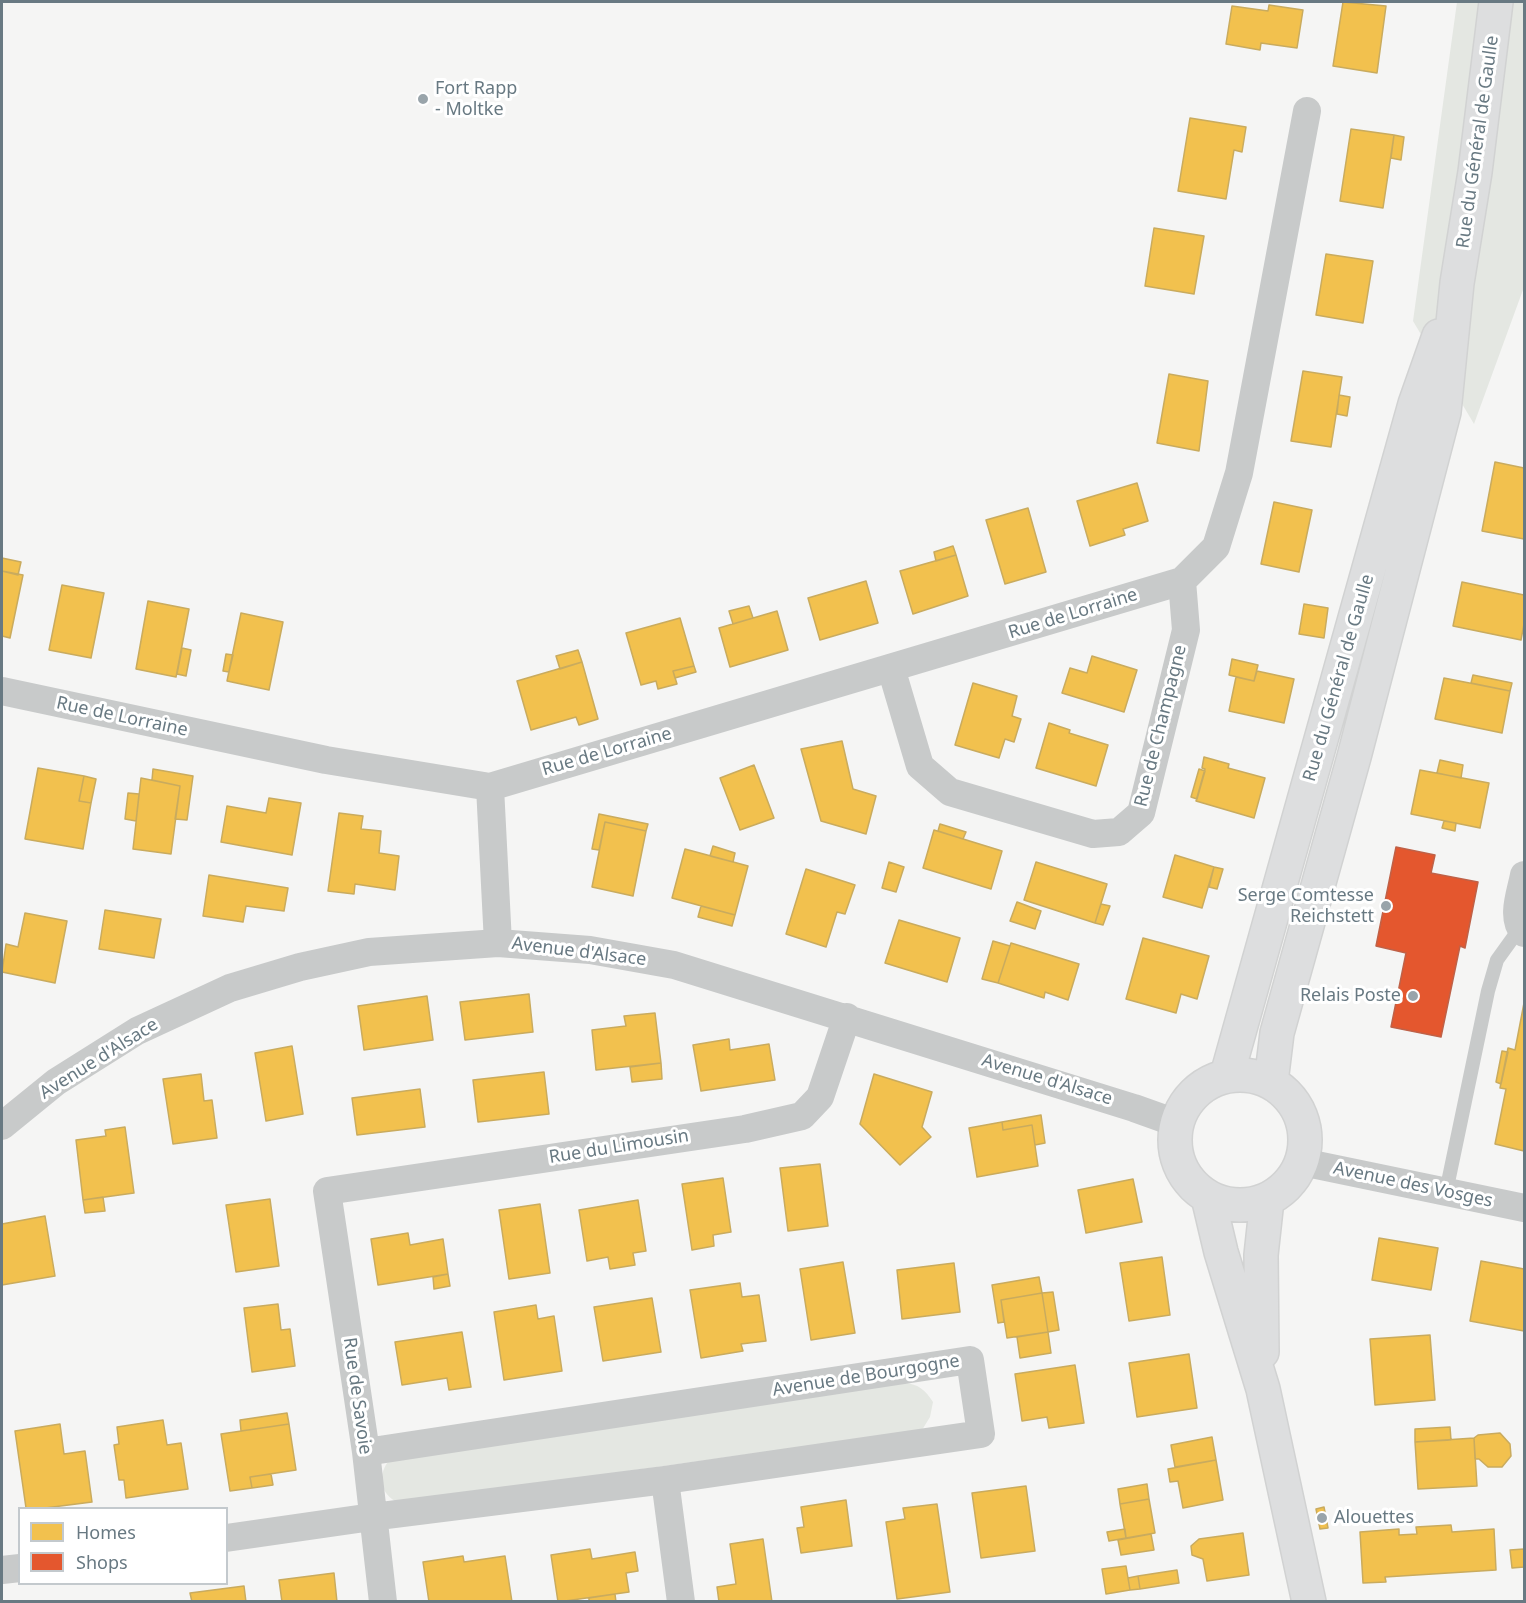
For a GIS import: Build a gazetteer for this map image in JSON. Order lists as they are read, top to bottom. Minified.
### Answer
{"streets":{"main road":["Rue du Général de Gaulle"],"street":["Rue de Lorraine","Rue de Champagne","Avenue d'Alsace","Rue du Limousin","Avenue des Vosges","Avenue de Bourgogne","Rue de Savoie"]},"crossings":[["Rue du Général de Gaulle","Avenue d'Alsace"],["Rue du Général de Gaulle","Avenue des Vosges"],["Rue de Lorraine","Rue de Champagne"],["Avenue d'Alsace","Rue du Limousin"],["Avenue d'Alsace","Avenue des Vosges"],["Rue du Limousin","Rue de Savoie"],["Avenue de Bourgogne","Rue de Savoie"]],"places":["Fort Rapp - Moltke","Serge Comtesse Reichstett","Relais Poste","Alouettes"],"legend":["Homes","Shops"]}
